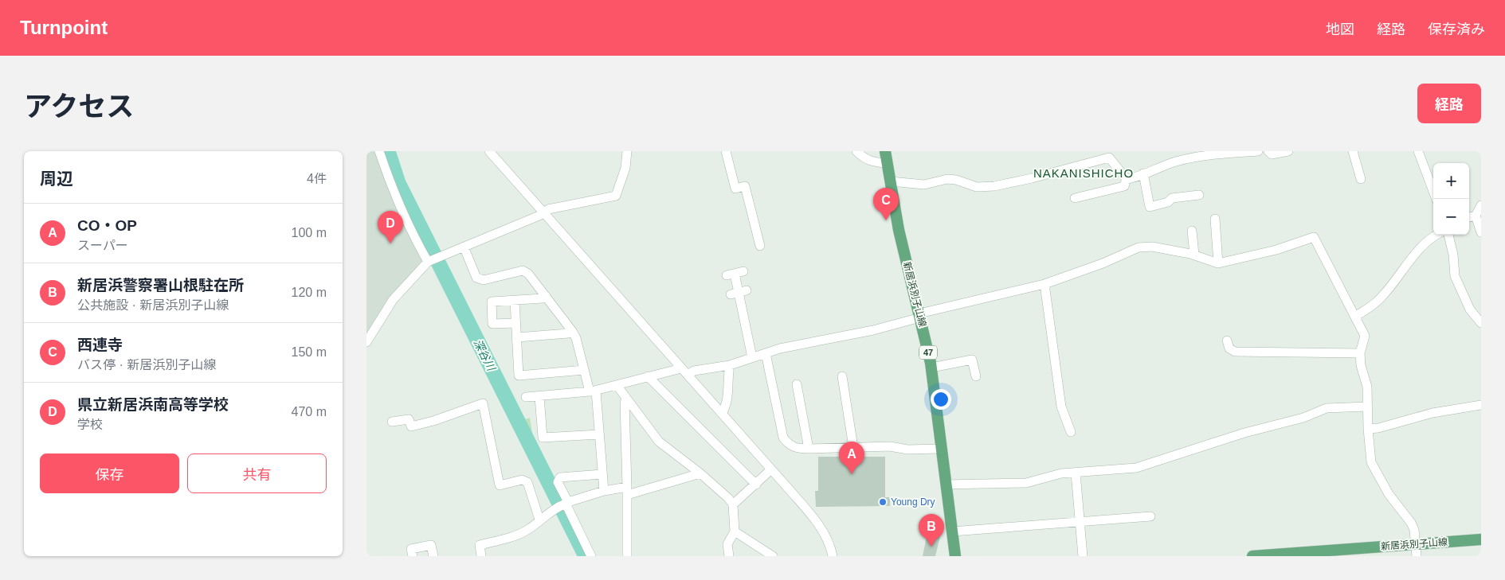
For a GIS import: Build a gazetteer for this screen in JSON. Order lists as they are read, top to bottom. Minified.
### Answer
{"streets":{"main road":["新居浜別子山線","47"]},"districts":["NAKANISHICHO"],"water":["深谷川"],"places":["Young Dry"],"page":{"header":"Turnpoint","nav":["地図","経路","保存済み"],"title":"アクセス","buttons":["経路",["保存","共有"]],"heading":["周辺","4件"],"map_buttons":["+","−"],"pins":["C","D","A","B"],"list":[{"mark":"A","name":"CO・OP","note":"スーパー","value":"100 m"},{"mark":"B","name":"新居浜警察署山根駐在所","note":"公共施設 · 新居浜別子山線","value":"120 m"},{"mark":"C","name":"西連寺","note":"バス停 · 新居浜別子山線","value":"150 m"},{"mark":"D","name":"県立新居浜南高等学校","note":"学校","value":"470 m"}]}}
